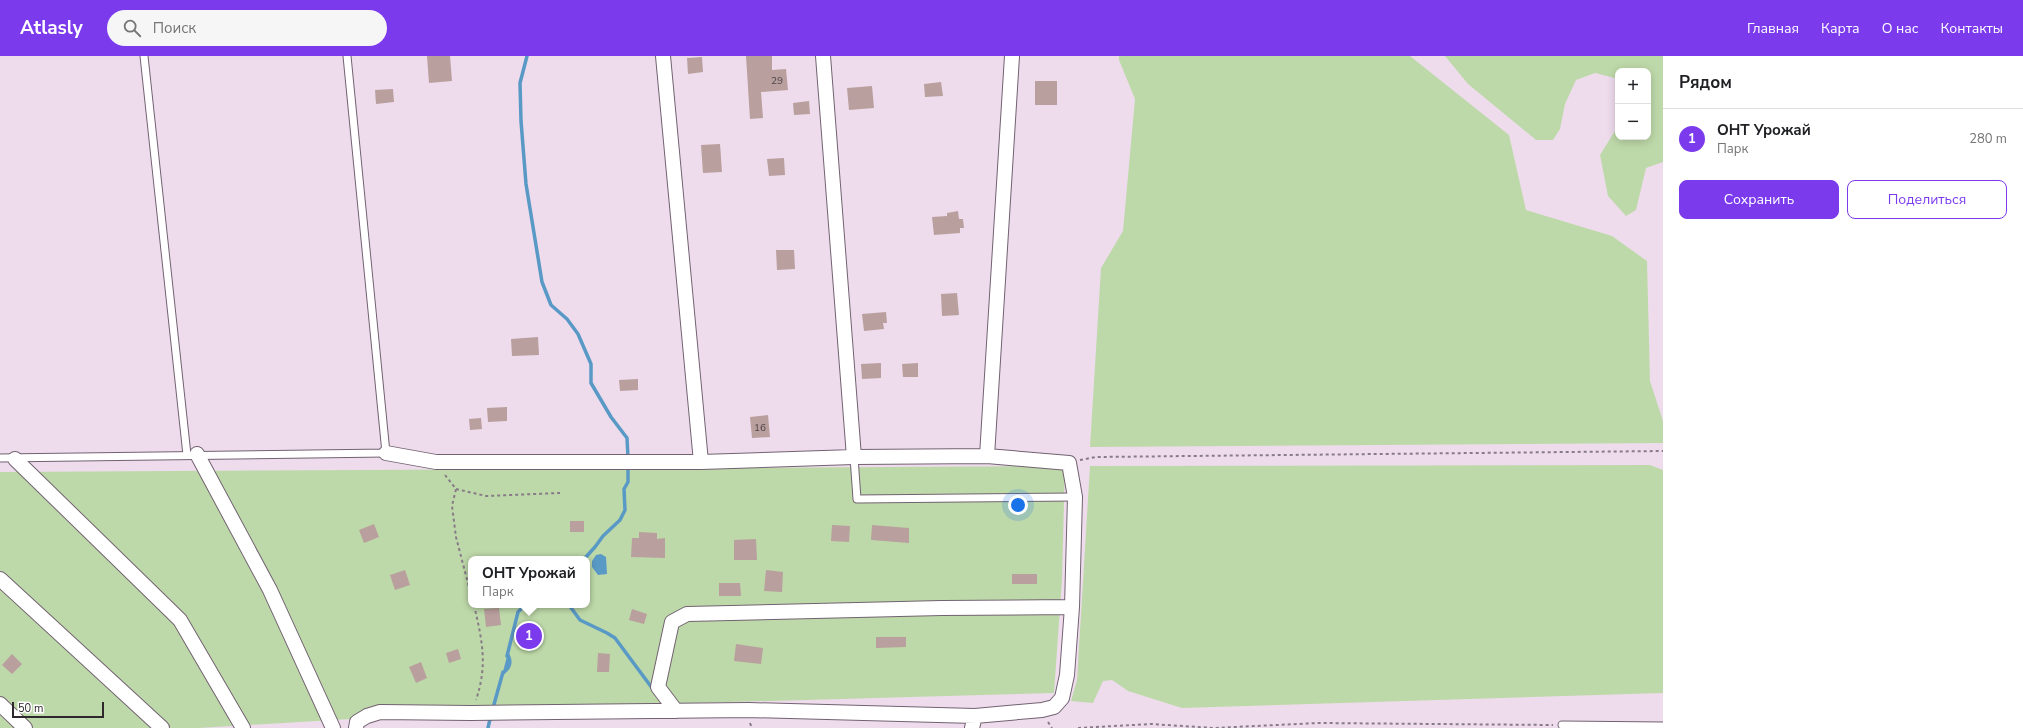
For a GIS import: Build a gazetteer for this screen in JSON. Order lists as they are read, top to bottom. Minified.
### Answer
{"house_numbers":["29","16"],"scale_bar":"50 m","page":{"header":"Atlasly","search":"Поиск","nav":["Главная","Карта","О нас","Контакты"],"heading":"Рядом","map_buttons":["+","−"],"list":[{"mark":"1","name":"ОНТ Урожай","note":"Парк","value":"280 m"}],"buttons":["Сохранить","Поделиться"],"popup":["ОНТ Урожай","Парк"],"pins":"1","scale":"50 m"}}
